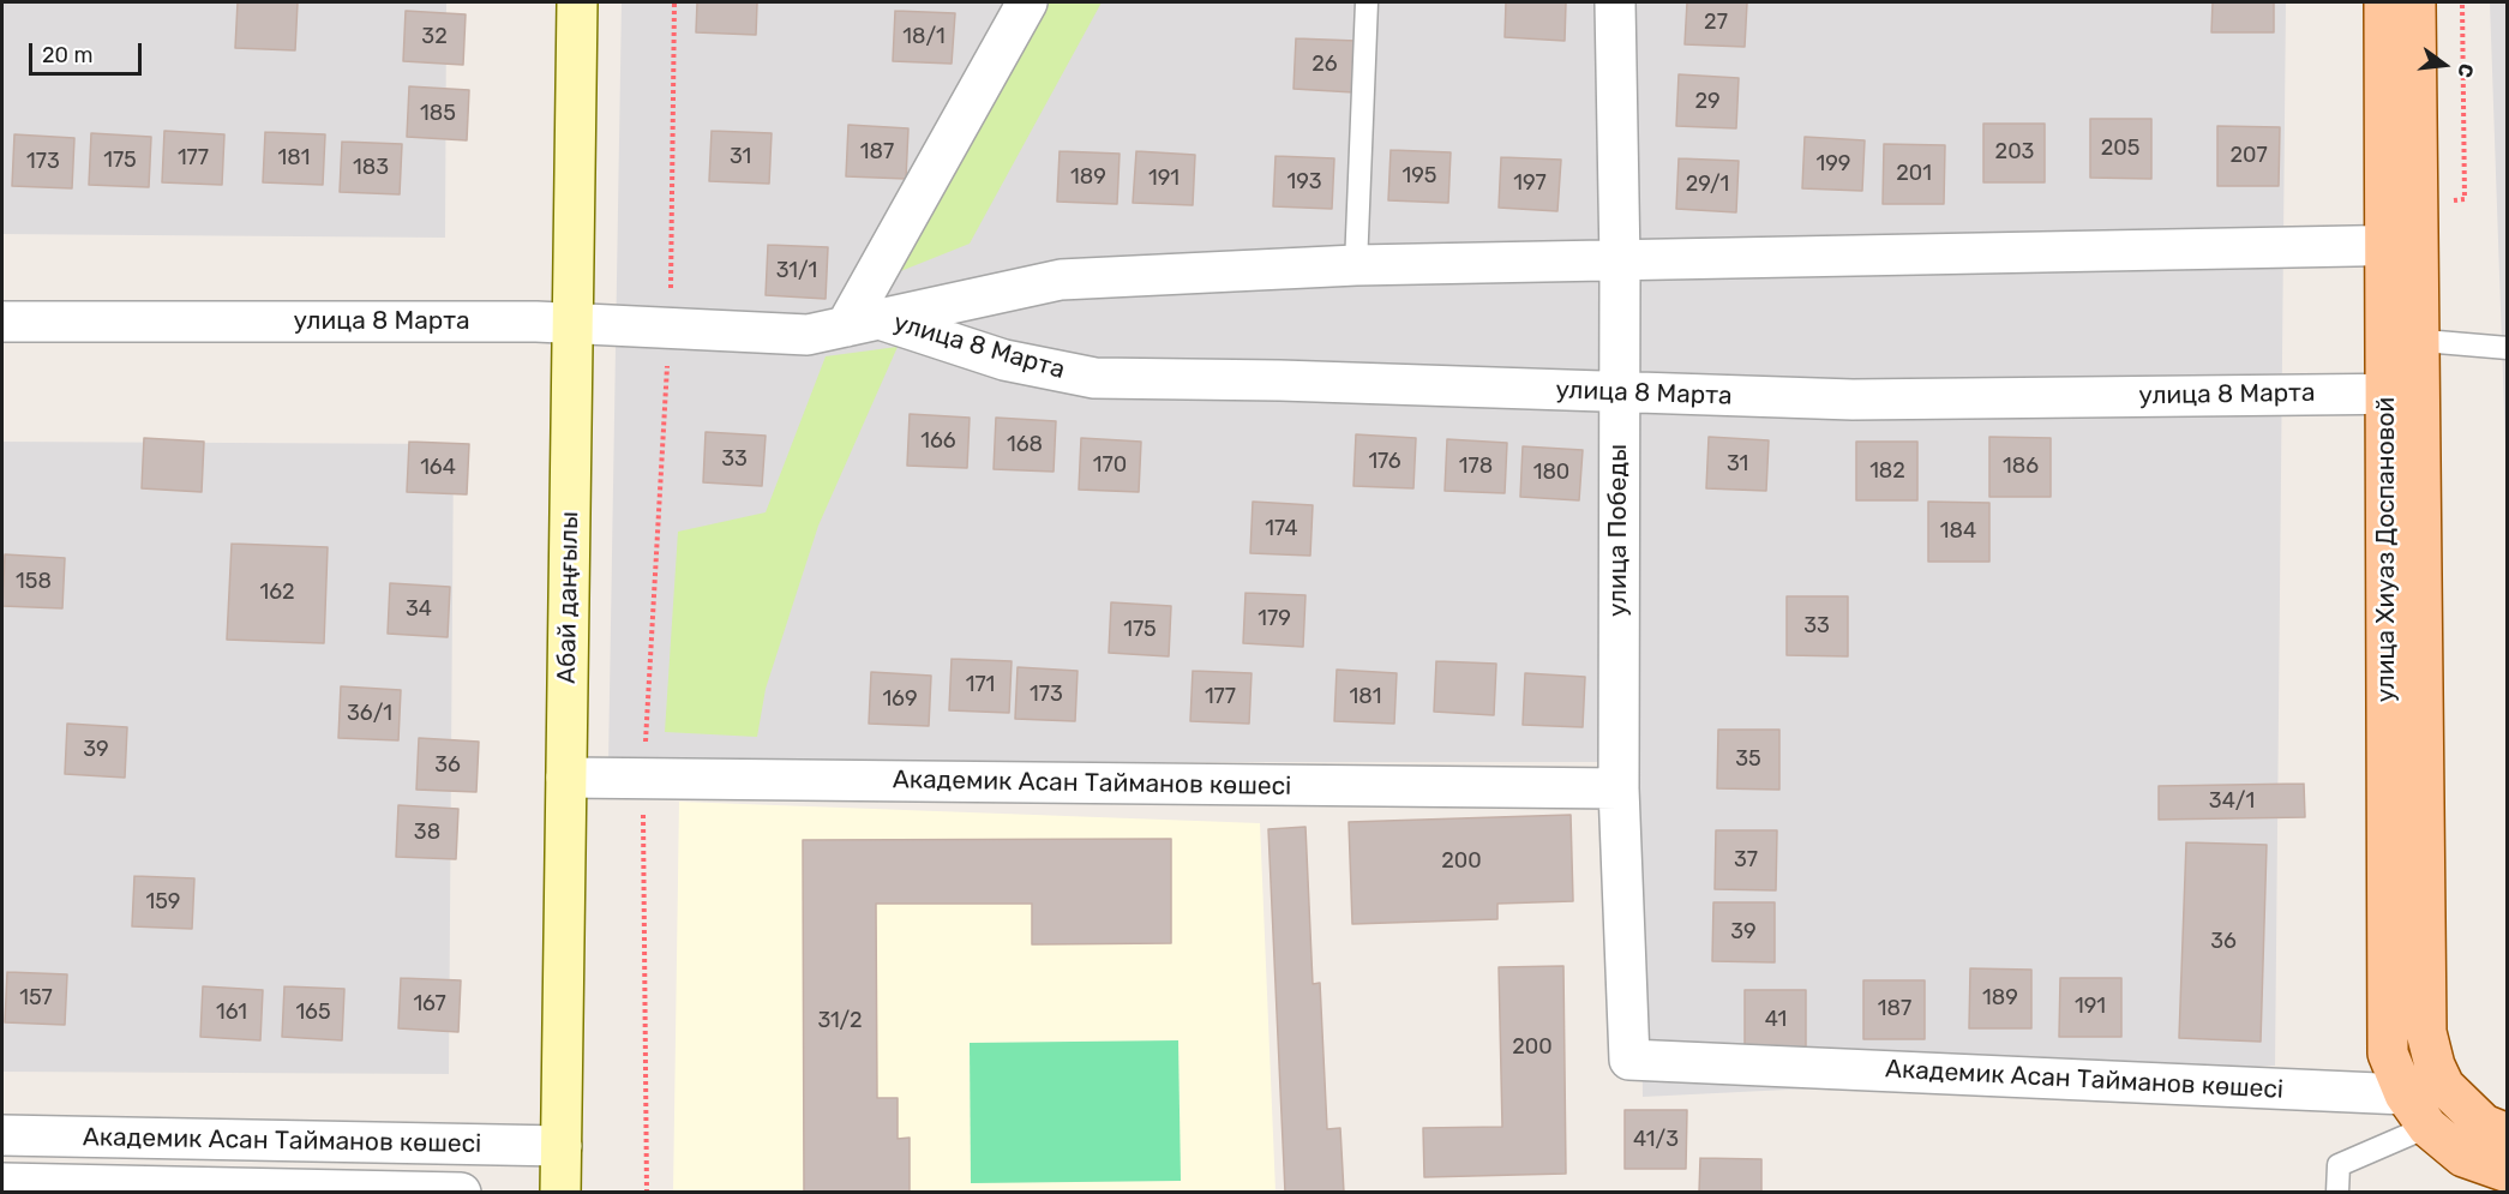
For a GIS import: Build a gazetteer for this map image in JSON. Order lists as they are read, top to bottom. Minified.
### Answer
{"streets":{"main road":["улица Хиуаз Доспановой","Абай даңғылы"],"street":["улица 8 Марта","улица Победы","Академик Асан Тайманов көшесі"]},"crossings":[["улица 8 Марта","улица Победы"],["улица 8 Марта","улица Хиуаз Доспановой"],["улица 8 Марта","Абай даңғылы"],["улица Победы","Академик Асан Тайманов көшесі"],["улица Хиуаз Доспановой","Академик Асан Тайманов көшесі"],["Абай даңғылы","Академик Асан Тайманов көшесі"]],"house_numbers":["27","32","18/1","26","29","185","205","187","203","207","31","177","181","175","173","199","183","201","195","189","191","193","197","29/1","31/1","166","168","33","176","31","170","178","186","164","182","180","174","184","158","162","34","179","33","175","171","173","177","181","169","36/1","39","35","36","34/1","38","37","200","159","39","36","157","189","167","191","187","161","165","41","31/2","200","41/3"],"scale_bar":"20 m","north":"right"}
